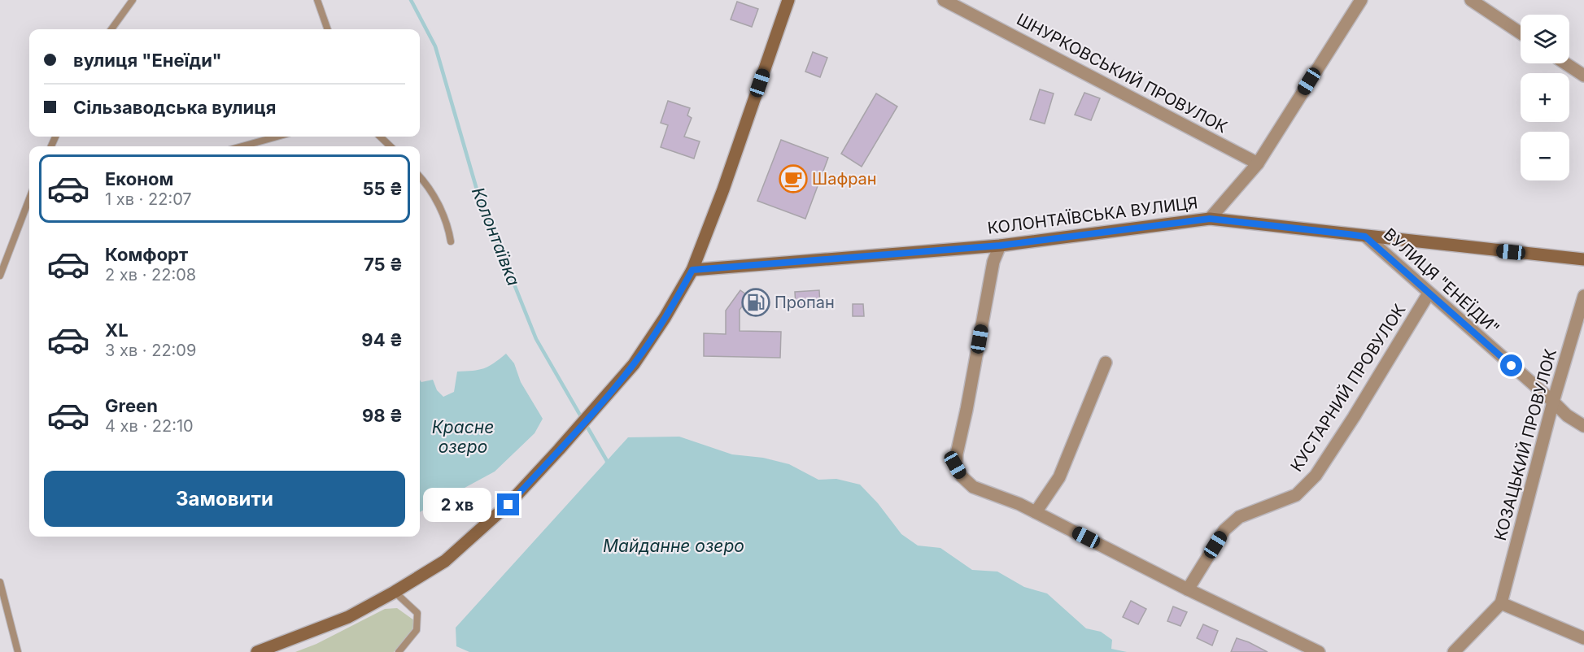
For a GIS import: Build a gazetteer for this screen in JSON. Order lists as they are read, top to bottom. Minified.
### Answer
{"streets":{"street":["ШНУРКОВСЬКИЙ ПРОВУЛОК","КОЛОНТАЇВСЬКА ВУЛИЦЯ","ВУЛИЦЯ \"ЕНЕЇДИ\"","КУСТАРНИЙ ПРОВУЛОК","КОЗАЦЬКИЙ ПРОВУЛОК"]},"crossings":[["КОЛОНТАЇВСЬКА ВУЛИЦЯ","ВУЛИЦЯ \"ЕНЕЇДИ\""],["ВУЛИЦЯ \"ЕНЕЇДИ\"","КУСТАРНИЙ ПРОВУЛОК"],["ВУЛИЦЯ \"ЕНЕЇДИ\"","КОЗАЦЬКИЙ ПРОВУЛОК"]],"water":["Колонтаївка","Красне озеро","Майданне озеро"],"places":{"cafe":["Шафран"],"fuel station":["Пропан"]},"page":{"map_buttons":["+","−"],"banner":["вулиця \"Енеїди\"","Сільзаводська вулиця"],"list":[{"name":"Економ","note":"1 хв · 22:07","value":"55 ₴"},{"name":"Комфорт","note":"2 хв · 22:08","value":"75 ₴"},{"name":"XL","note":"3 хв · 22:09","value":"94 ₴"},{"name":"Green","note":"4 хв · 22:10","value":"98 ₴"}],"buttons":"Замовити","bubble":"2 хв"}}
